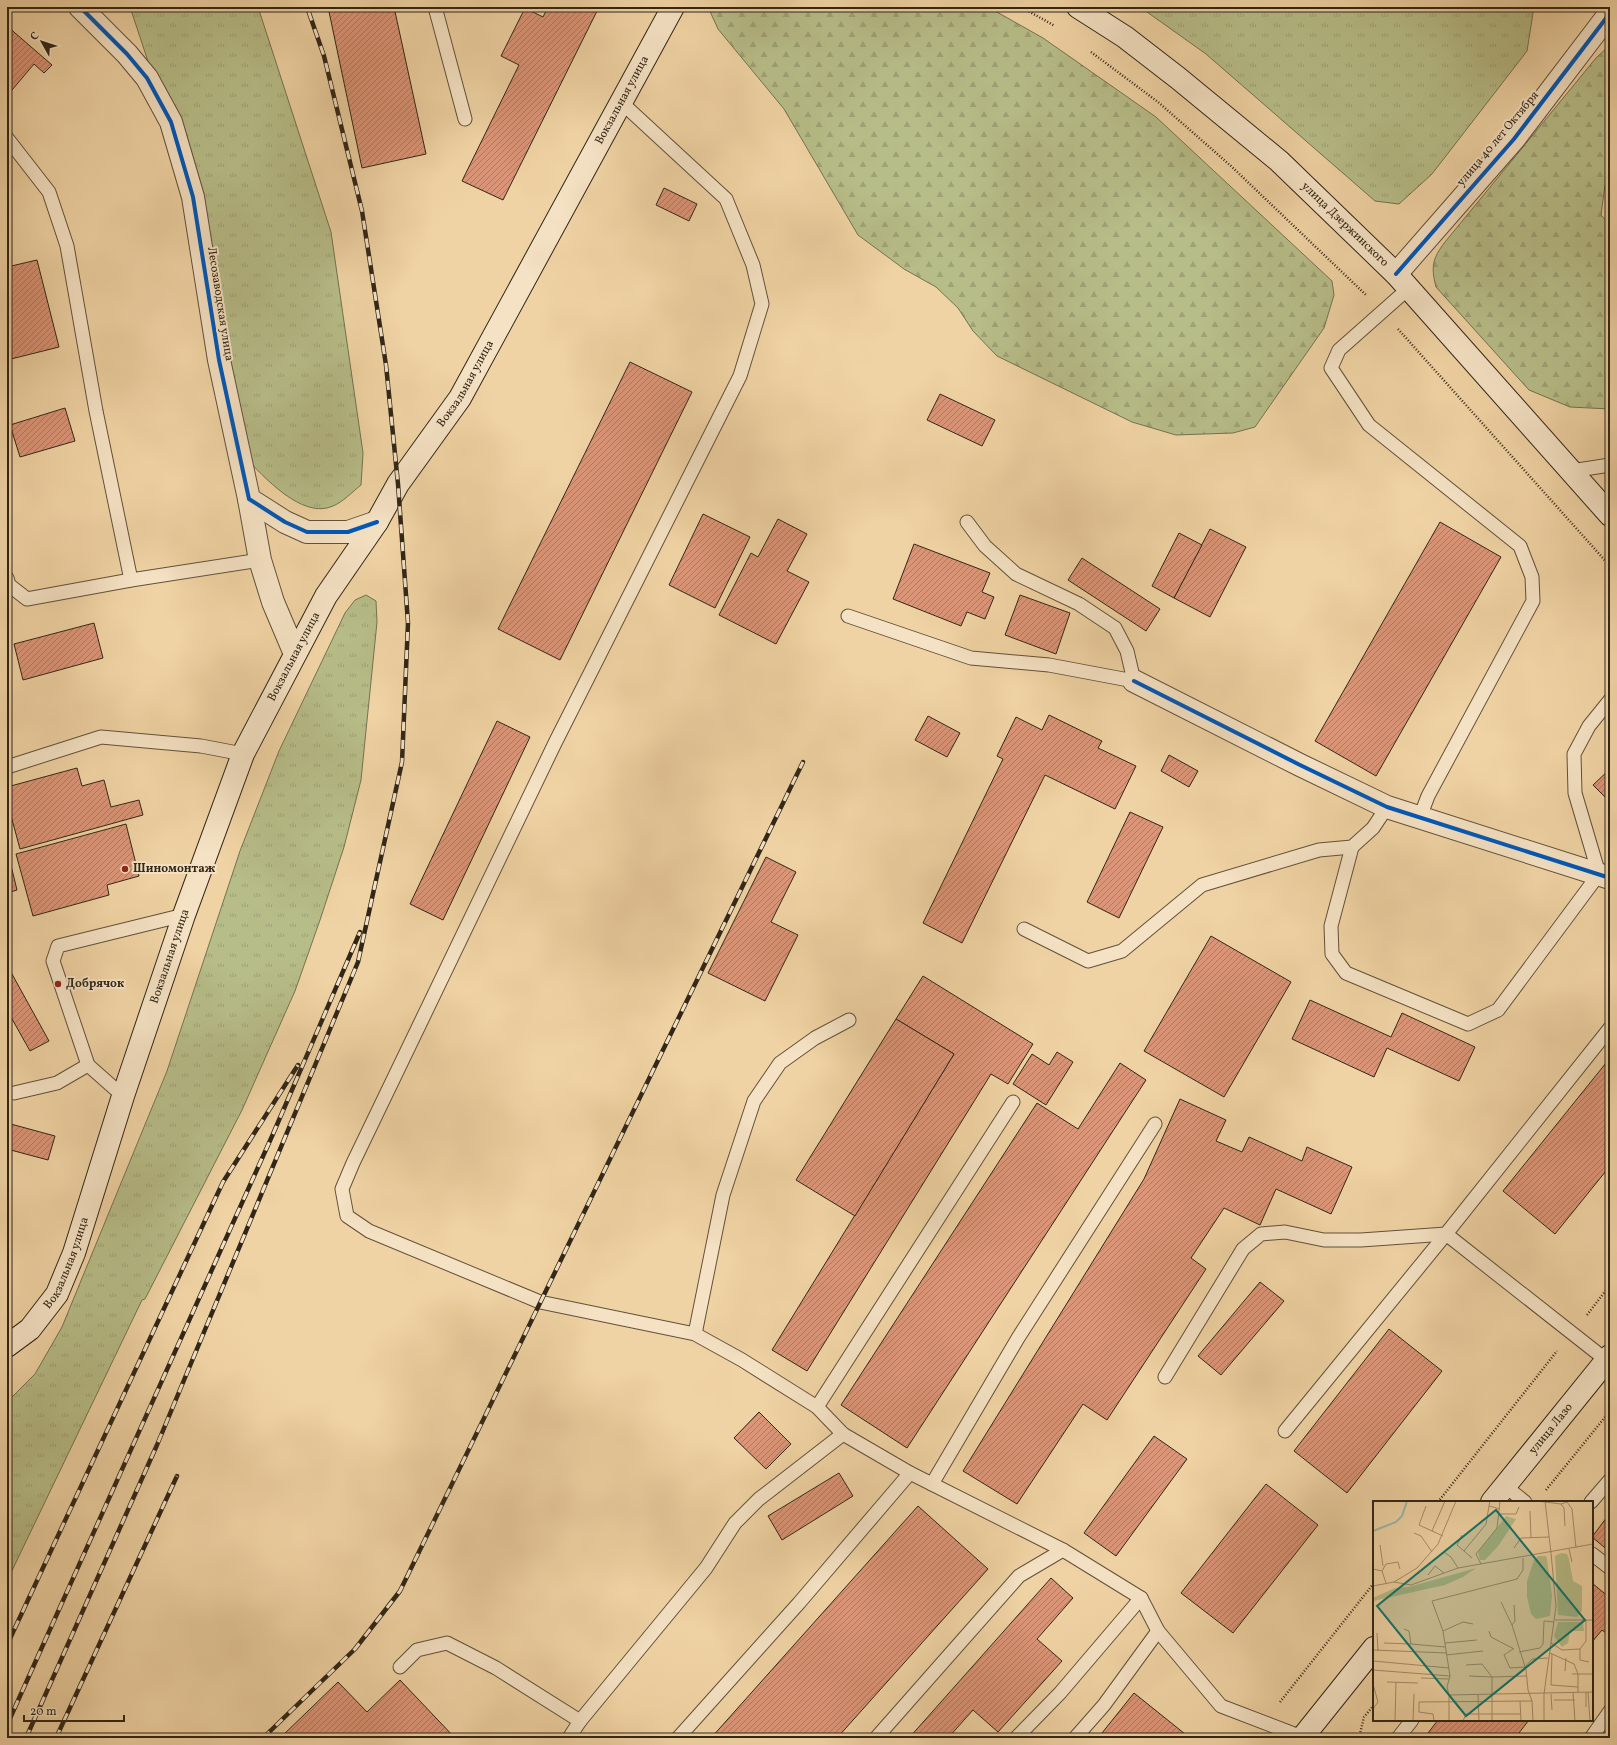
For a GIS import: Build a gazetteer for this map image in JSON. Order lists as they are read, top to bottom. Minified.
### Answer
{"streets":{"main road":["Вокзальная улица","улица 40 лет Октября","улица Дзержинского","Лесозаводская улица","улица Лазо"]},"crossings":[["Вокзальная улица","Лесозаводская улица"],["улица 40 лет Октября","улица Дзержинского"]],"places":["Шиномонтаж","Добрячок"],"scale_bar":"20 m","north":"top left"}
